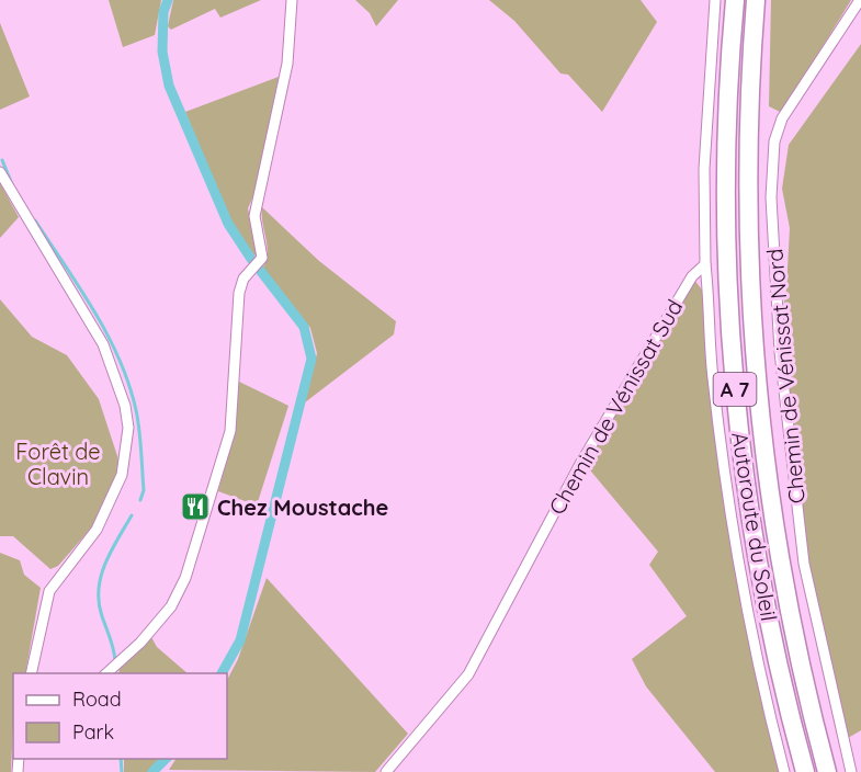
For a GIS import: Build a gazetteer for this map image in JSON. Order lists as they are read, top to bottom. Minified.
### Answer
{"streets":{"highway":["A 7","Autoroute du Soleil"],"street":["Chemin de Vénissat Nord","Chemin de Vénissat Sud"]},"parks":["Forêt de Clavin"],"places":{"restaurant":["Chez Moustache"]},"legend":["Road","Park"]}
